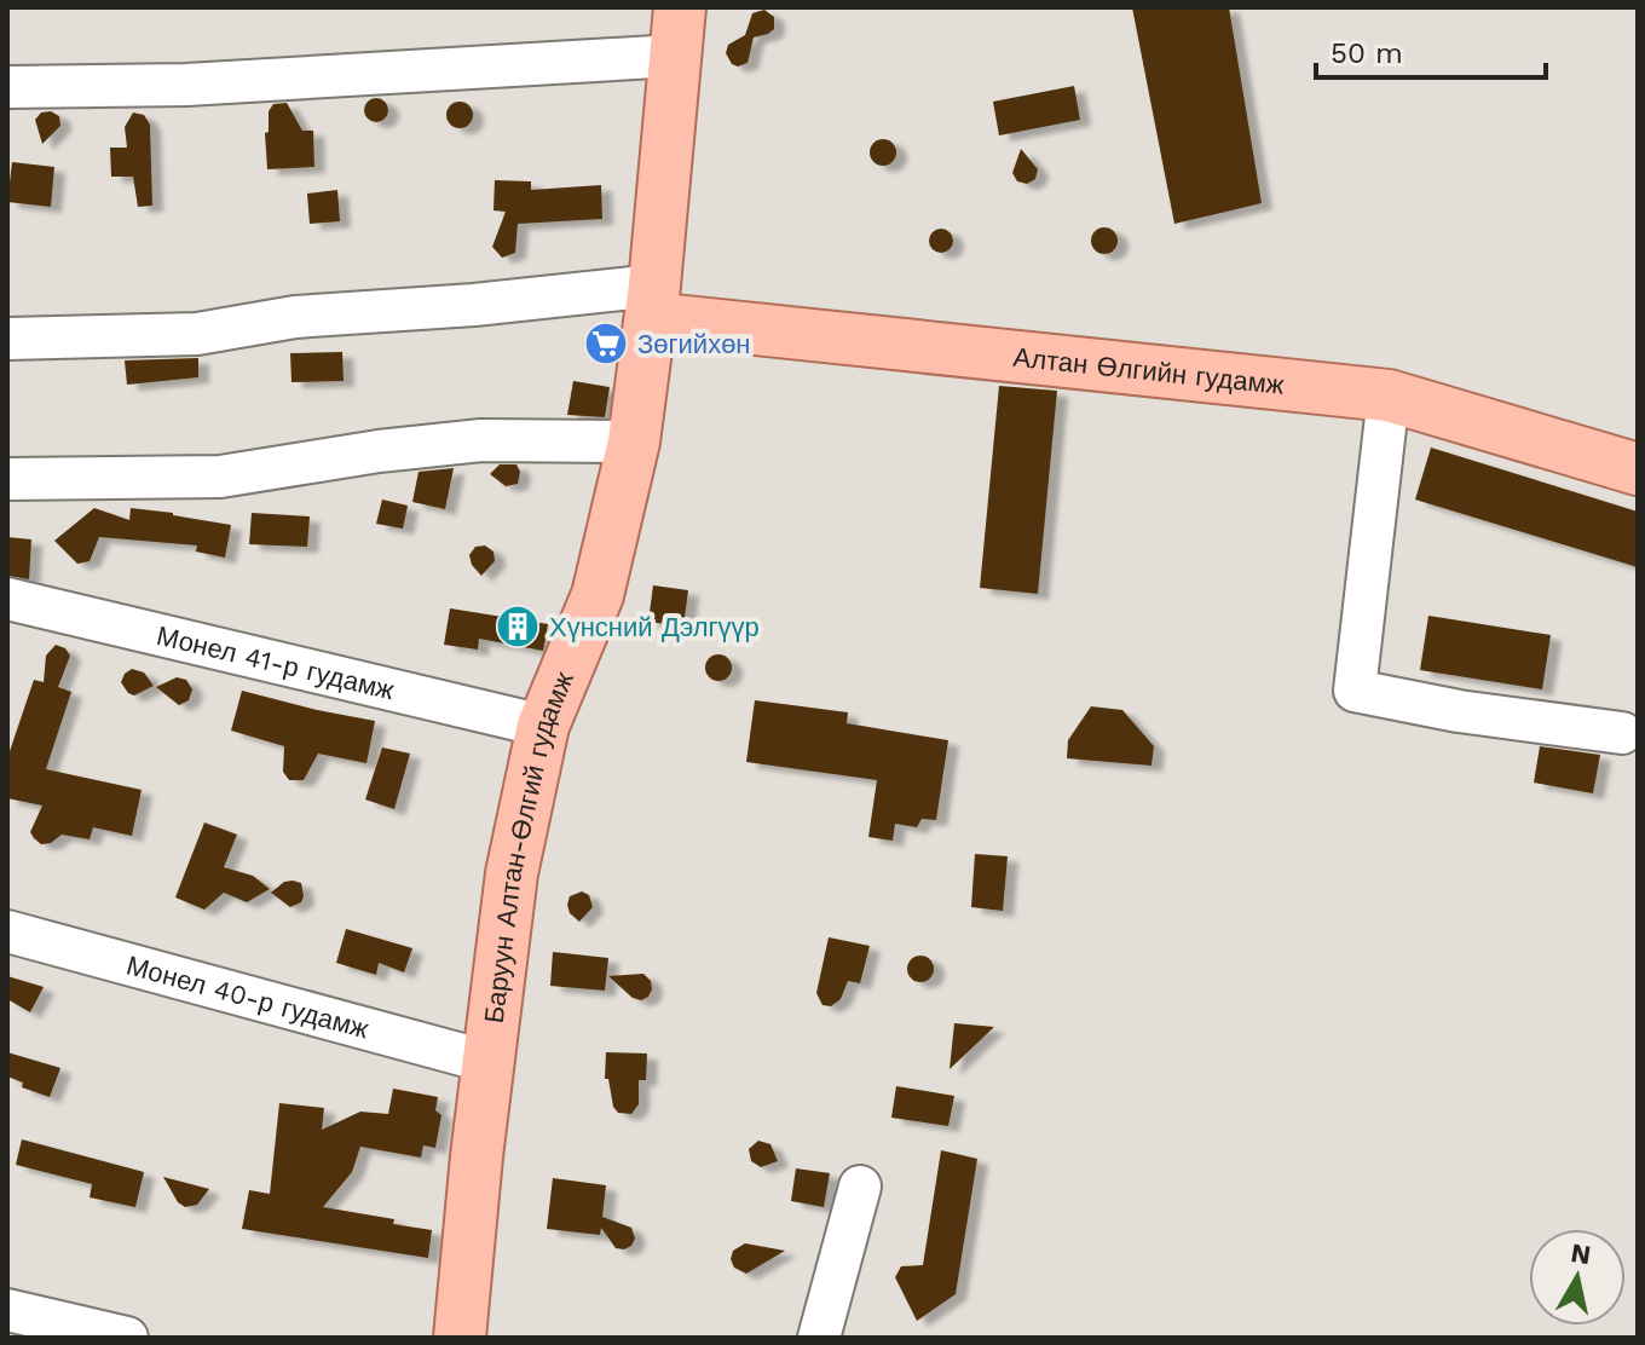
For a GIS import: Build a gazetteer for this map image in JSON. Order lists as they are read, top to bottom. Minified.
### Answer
{"streets":{"main road":["Алтан Өлгийн гудамж","Баруун Алтан-Өлгий гудамж"],"street":["Монел 41-р гудамж","Монел 40-р гудамж"]},"crossings":[["Алтан Өлгийн гудамж","Баруун Алтан-Өлгий гудамж"],["Монел 41-р гудамж","Баруун Алтан-Өлгий гудамж"],["Баруун Алтан-Өлгий гудамж","Монел 40-р гудамж"]],"places":{"supermarket":["Зөгийхөн"],"building":["Хүнсний Дэлгүүр"]},"scale_bar":"50 m","north":"top"}
